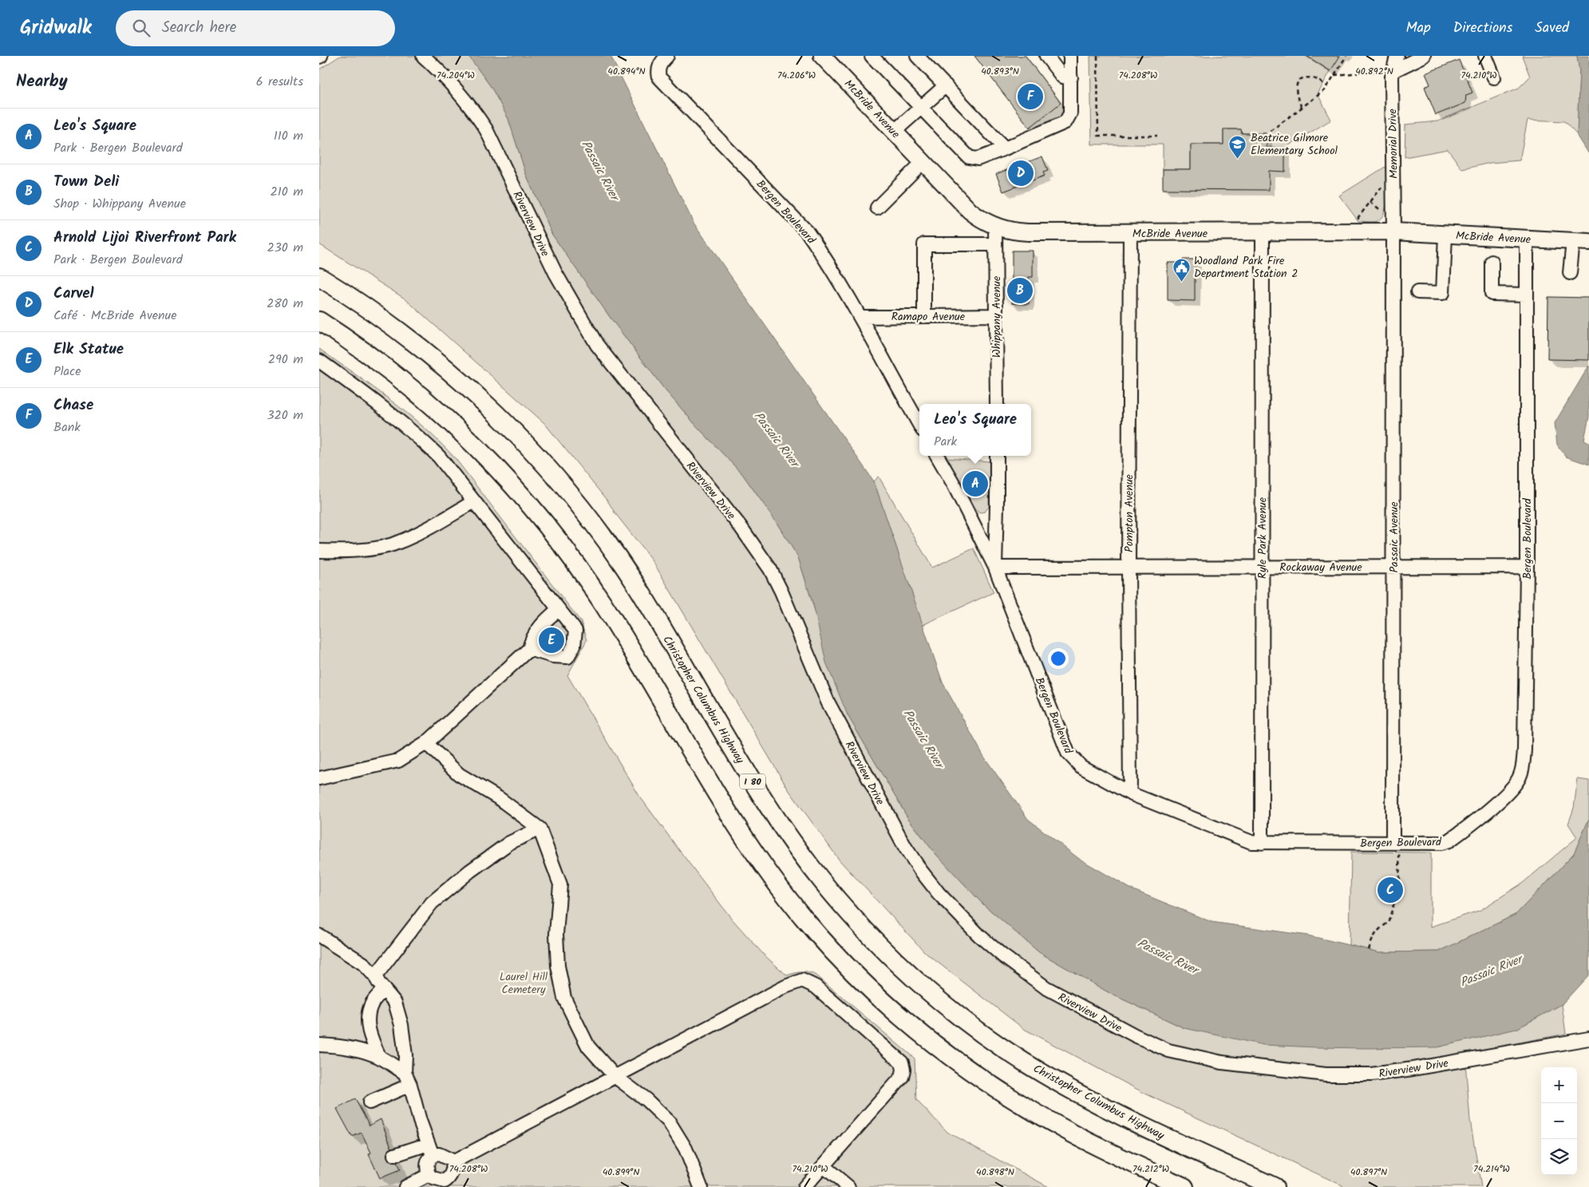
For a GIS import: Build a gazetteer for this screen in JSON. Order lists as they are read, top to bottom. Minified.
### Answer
{"streets":{"highway":["Christopher Columbus Highway","I 80"],"main road":["McBride Avenue"],"street":["Memorial Drive","Bergen Boulevard","Riverview Drive","Ramapo Avenue","Whippany Avenue","Pompton Avenue","Passaic Avenue","Ryle Park Avenue","Rockaway Avenue"]},"crossings":[["McBride Avenue","Memorial Drive"],["McBride Avenue","Bergen Boulevard"],["McBride Avenue","Whippany Avenue"],["McBride Avenue","Pompton Avenue"],["McBride Avenue","Passaic Avenue"],["McBride Avenue","Ryle Park Avenue"],["Memorial Drive","Passaic Avenue"],["Bergen Boulevard","Ramapo Avenue"],["Bergen Boulevard","Pompton Avenue"],["Bergen Boulevard","Passaic Avenue"],["Bergen Boulevard","Ryle Park Avenue"],["Bergen Boulevard","Rockaway Avenue"],["Ramapo Avenue","Whippany Avenue"],["Pompton Avenue","Rockaway Avenue"],["Passaic Avenue","Rockaway Avenue"],["Ryle Park Avenue","Rockaway Avenue"]],"water":["Passaic River"],"parks":["Laurel Hill Cemetery"],"places":{"school or university":["Beatrice Gilmore Elementary School"],"public building":["Woodland Park Fire Department Station 2"]},"page":{"header":"Gridwalk","search":"Search here","nav":["Map","Directions","Saved"],"heading":["Nearby","6 results"],"pins":["F","D","B","A","E","C"],"list":[{"mark":"A","name":"Leo's Square","note":"Park · Bergen Boulevard","value":"110 m"},{"mark":"B","name":"Town Deli","note":"Shop · Whippany Avenue","value":"210 m"},{"mark":"C","name":"Arnold Lijoi Riverfront Park","note":"Park · Bergen Boulevard","value":"230 m"},{"mark":"D","name":"Carvel","note":"Café · McBride Avenue","value":"280 m"},{"mark":"E","name":"Elk Statue","note":"Place","value":"290 m"},{"mark":"F","name":"Chase","note":"Bank","value":"320 m"}],"popup":["Leo's Square","Park"],"map_buttons":["+","−"]},"coordinates":["40.894°N","40.893°N","40.892°N","74.206°W","74.204°W","74.208°W","74.210°W","74.212°W","74.214°W","40.899°N","40.898°N","40.897°N"]}
